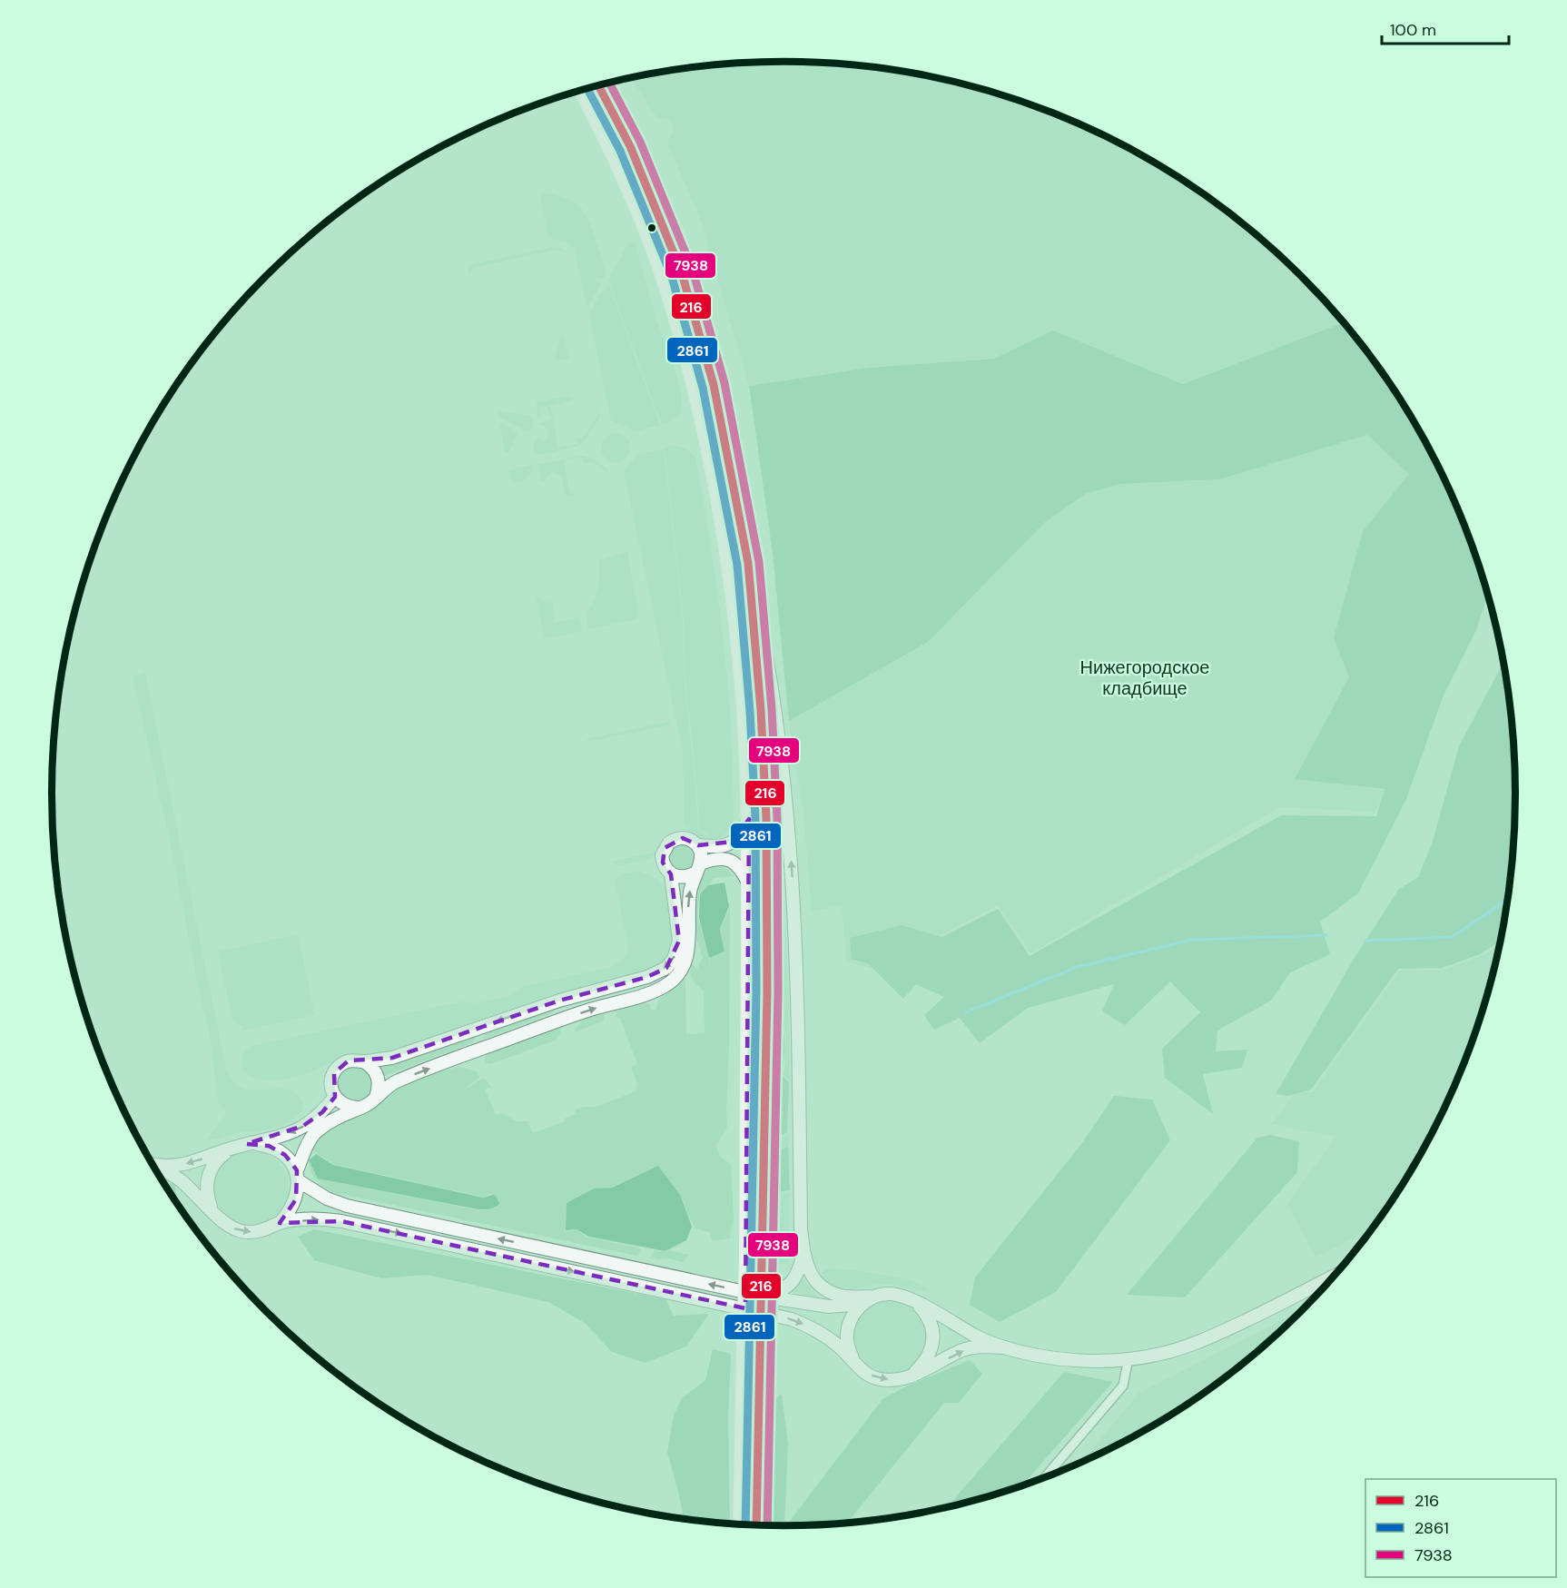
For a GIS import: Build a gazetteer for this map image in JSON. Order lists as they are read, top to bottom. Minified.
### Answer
{"parks":["Нижегородское кладбище"],"lines":["transit line 7938","transit line 216","transit line 2861"],"legend":["216","2861","7938"],"scale_bar":"100 m"}
